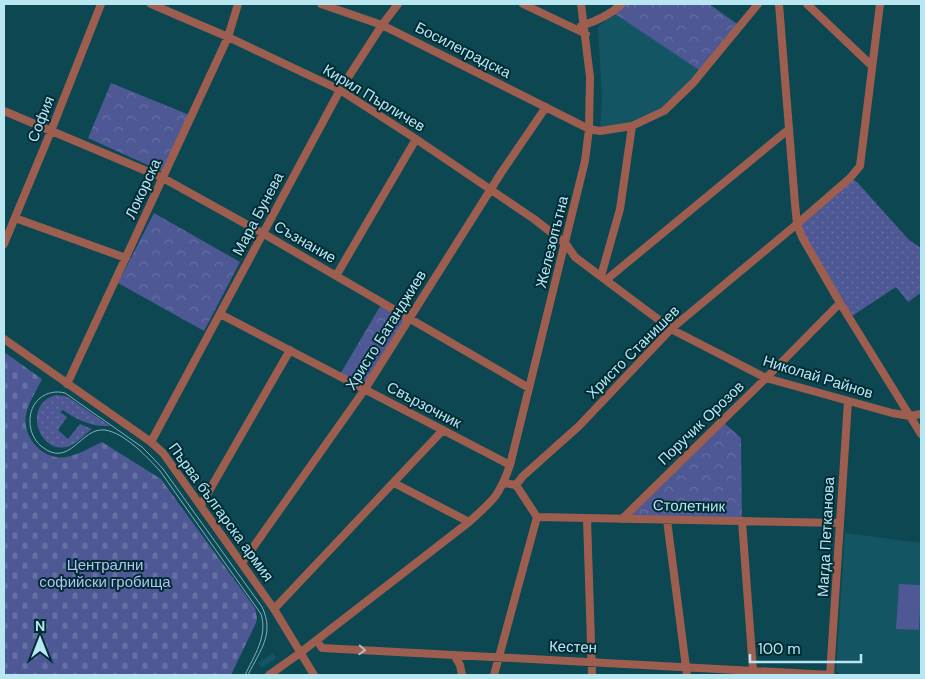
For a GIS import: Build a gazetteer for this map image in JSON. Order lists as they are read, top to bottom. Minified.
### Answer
{"streets":{"street":["Босилеградска","Кирил Пърличев","София","Локорска","Мара Бунева","Съзнание","Железопътна","Христо Батанджиев","Христо Станишев","Николай Райнов","Свързочник","Поручик Орозов","Столетник","Първа българска армия","Магда Петканова","Кестен"]},"crossings":[["Босилеградска","Мара Бунева"],["Босилеградска","Железопътна"],["Босилеградска","Христо Батанджиев"],["Кирил Пърличев","Локорска"],["Кирил Пърличев","Мара Бунева"],["Кирил Пърличев","Железопътна"],["Кирил Пърличев","Христо Батанджиев"],["Кирил Пърличев","Николай Райнов"],["София","Съзнание"],["Локорска","Съзнание"],["Локорска","Първа българска армия"],["Мара Бунева","Съзнание"],["Мара Бунева","Свързочник"],["Мара Бунева","Първа българска армия"],["Съзнание","Железопътна"],["Съзнание","Христо Батанджиев"],["Железопътна","Николай Райнов"],["Железопътна","Свързочник"],["Христо Батанджиев","Свързочник"],["Христо Батанджиев","Първа българска армия"],["Христо Станишев","Николай Райнов"],["Николай Райнов","Поручик Орозов"],["Николай Райнов","Магда Петканова"],["Поручик Орозов","Столетник"],["Столетник","Магда Петканова"],["Магда Петканова","Кестен"]],"parks":["Централни софийски гробища"],"scale_bar":"100 m","north":"top"}
